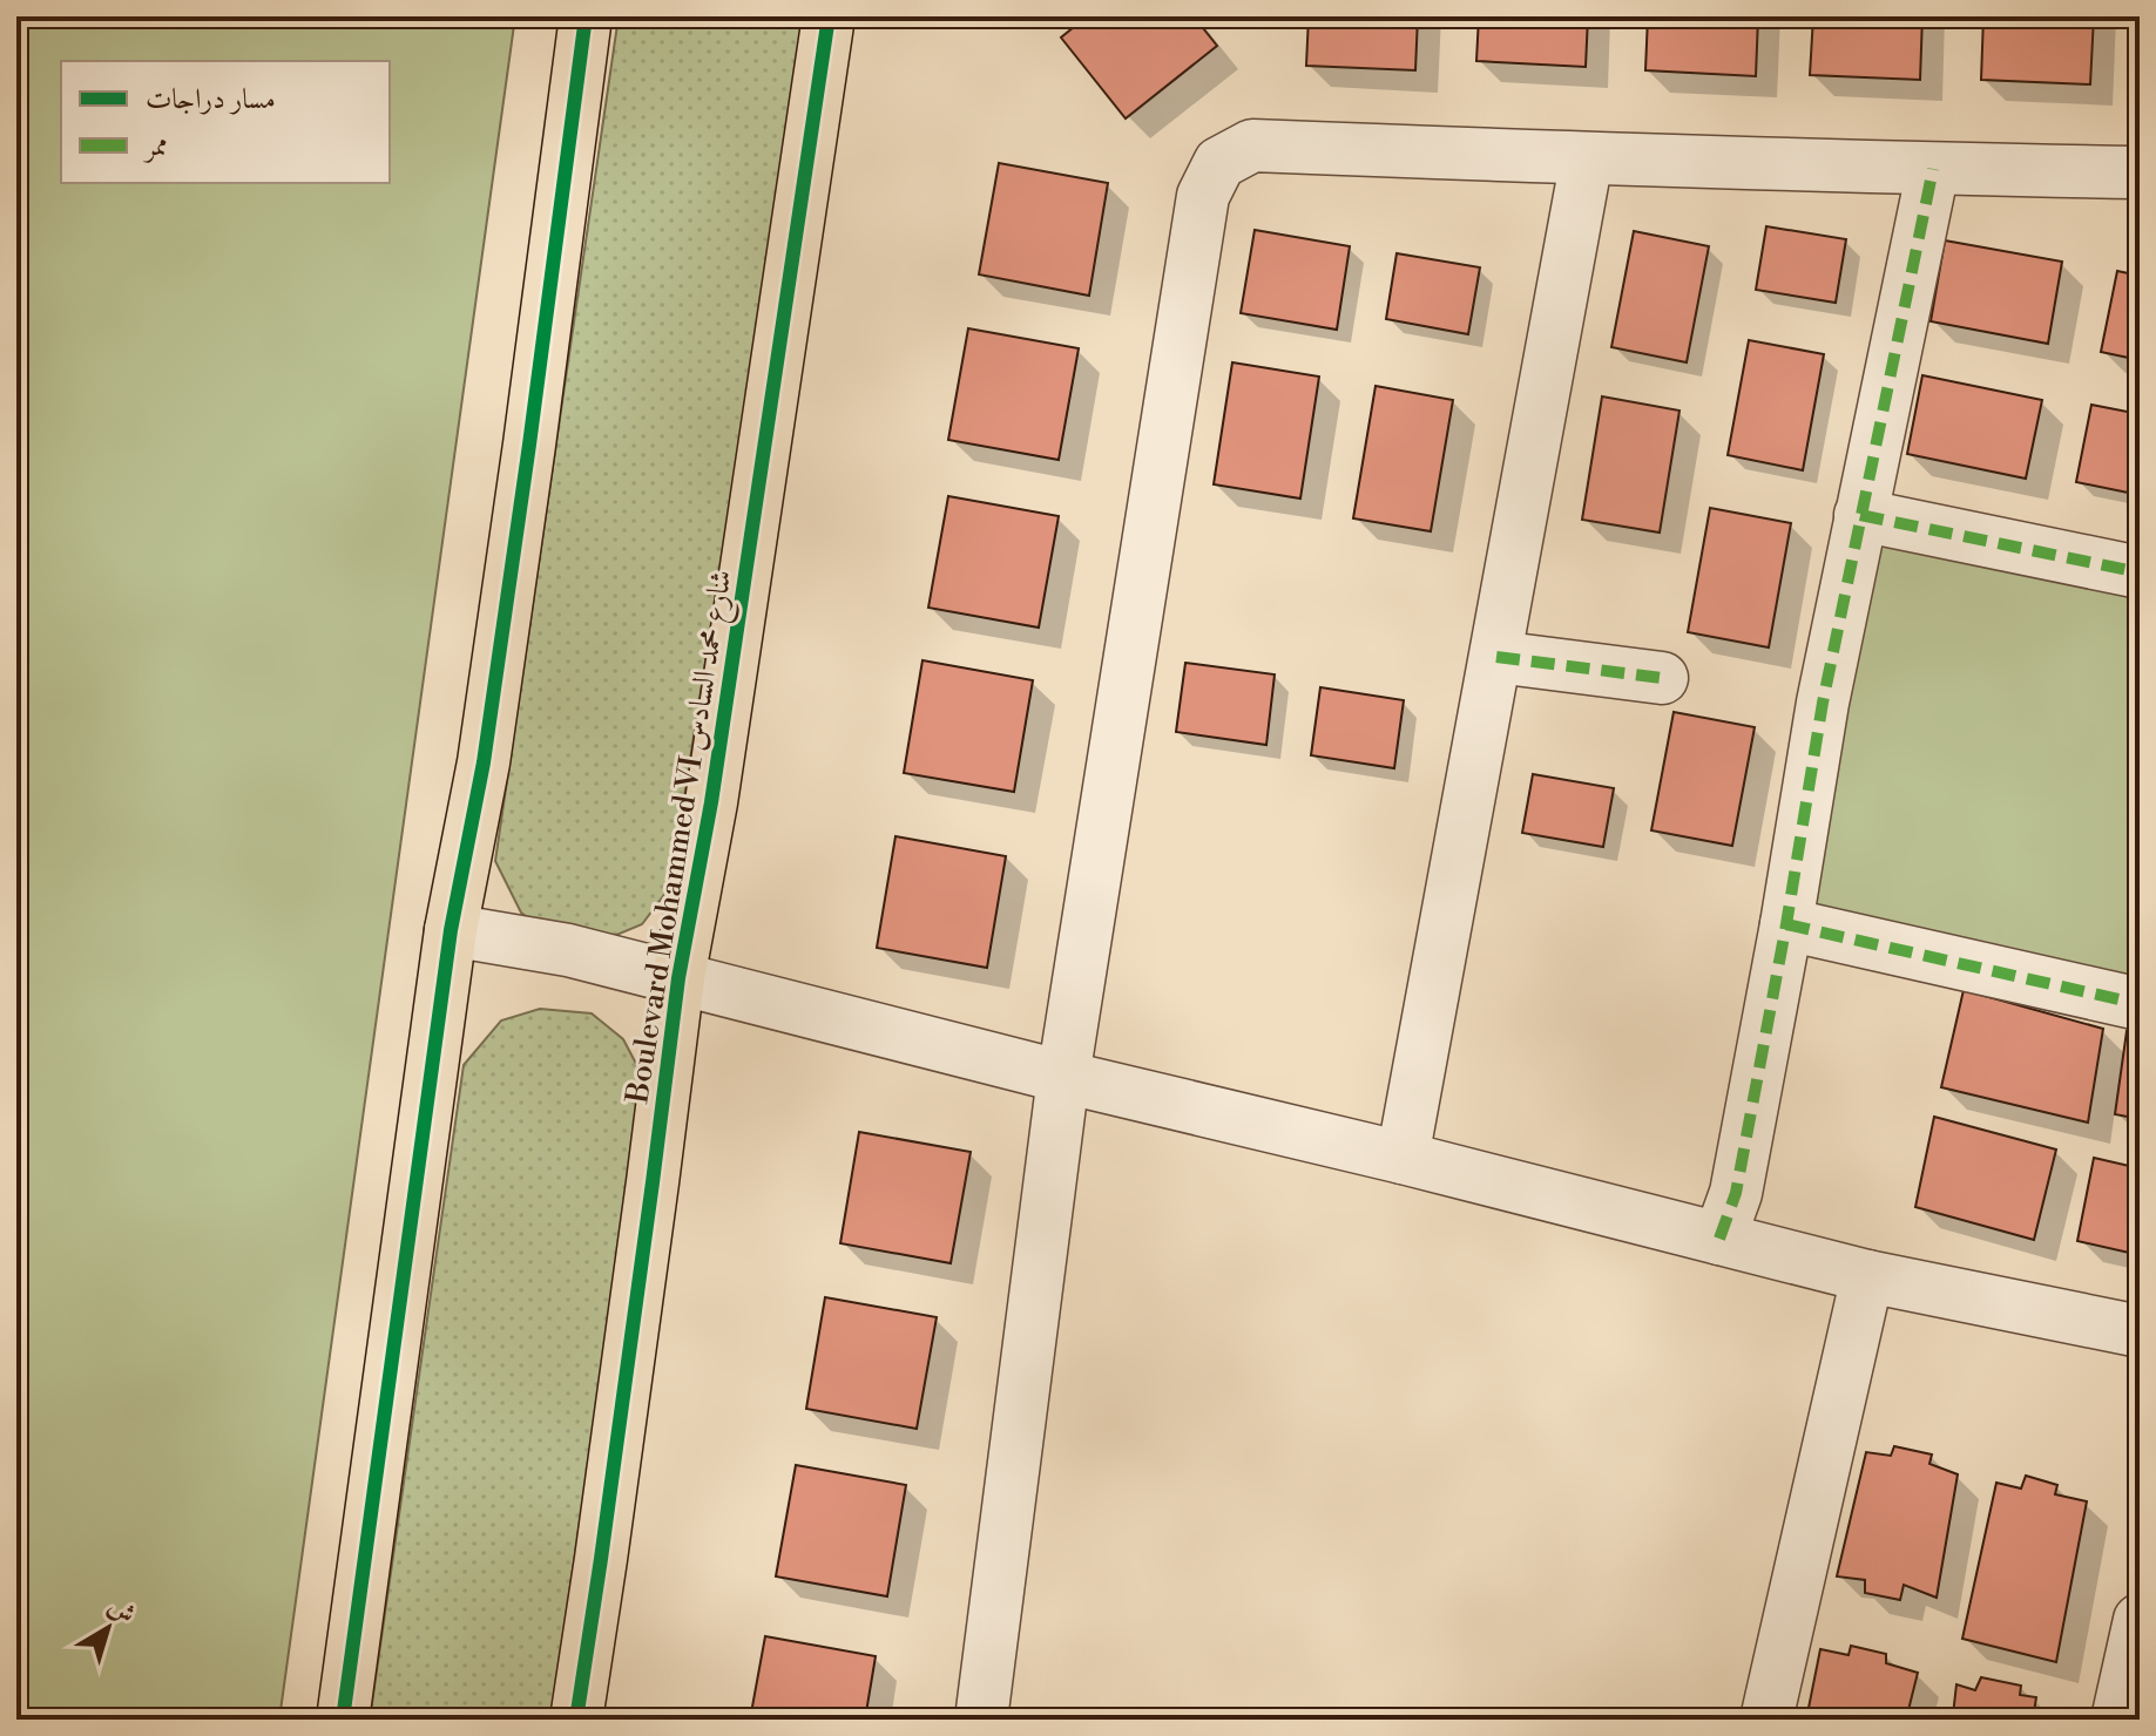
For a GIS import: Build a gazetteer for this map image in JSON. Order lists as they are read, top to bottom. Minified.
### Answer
{"streets":{"main road":["Boulevard Mohammed VI شارع محمد السادس"]},"legend":["مسار دراجات","ممر"],"north":"top right"}
